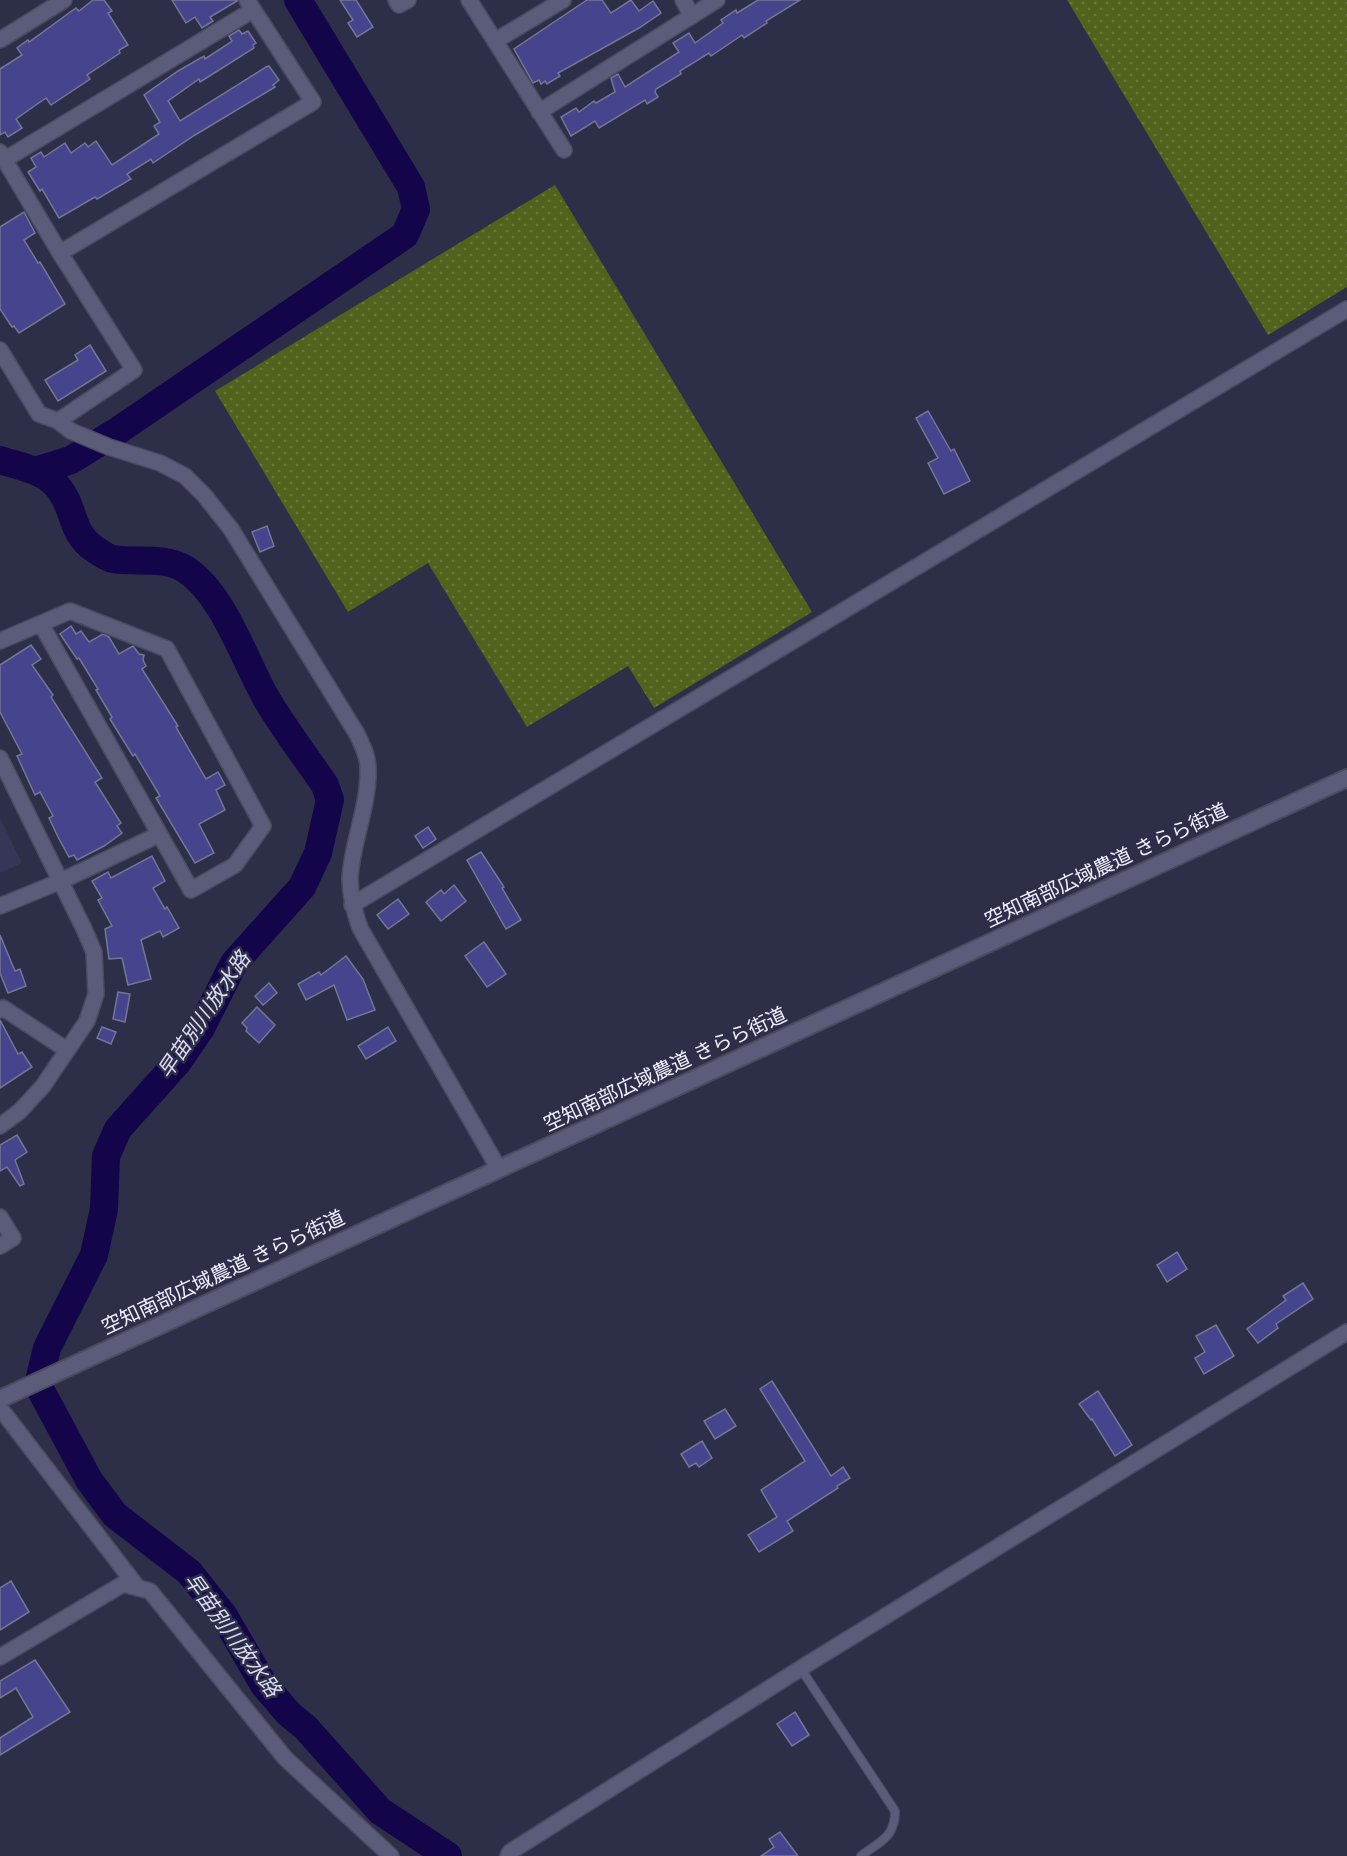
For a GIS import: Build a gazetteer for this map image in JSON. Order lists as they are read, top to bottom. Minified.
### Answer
{"streets":{"street":["空知南部広域農道 きらら街道"]},"water":["早苗別川放水路"]}
